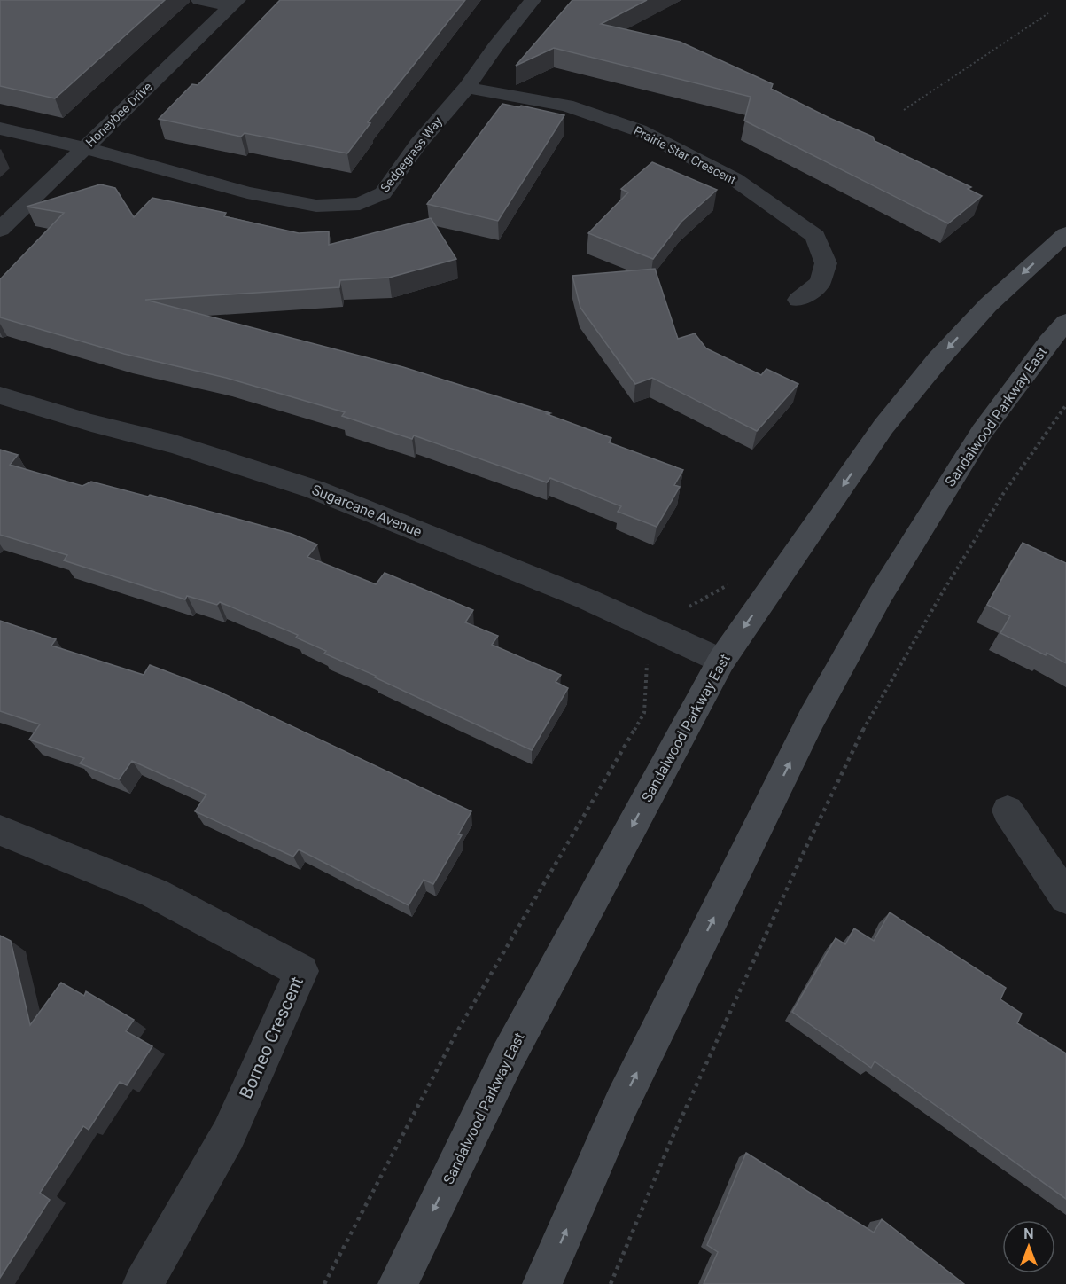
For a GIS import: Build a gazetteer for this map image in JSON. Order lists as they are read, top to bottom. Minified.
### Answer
{"streets":{"main road":["Sandalwood Parkway East"],"street":["Honeybee Drive","Sedgegrass Way","Prairie Star Crescent","Sugarcane Avenue","Borneo Crescent"]},"crossings":[["Honeybee Drive","Sedgegrass Way"],["Sedgegrass Way","Prairie Star Crescent"],["Sandalwood Parkway East","Sugarcane Avenue"]],"north":"top"}
